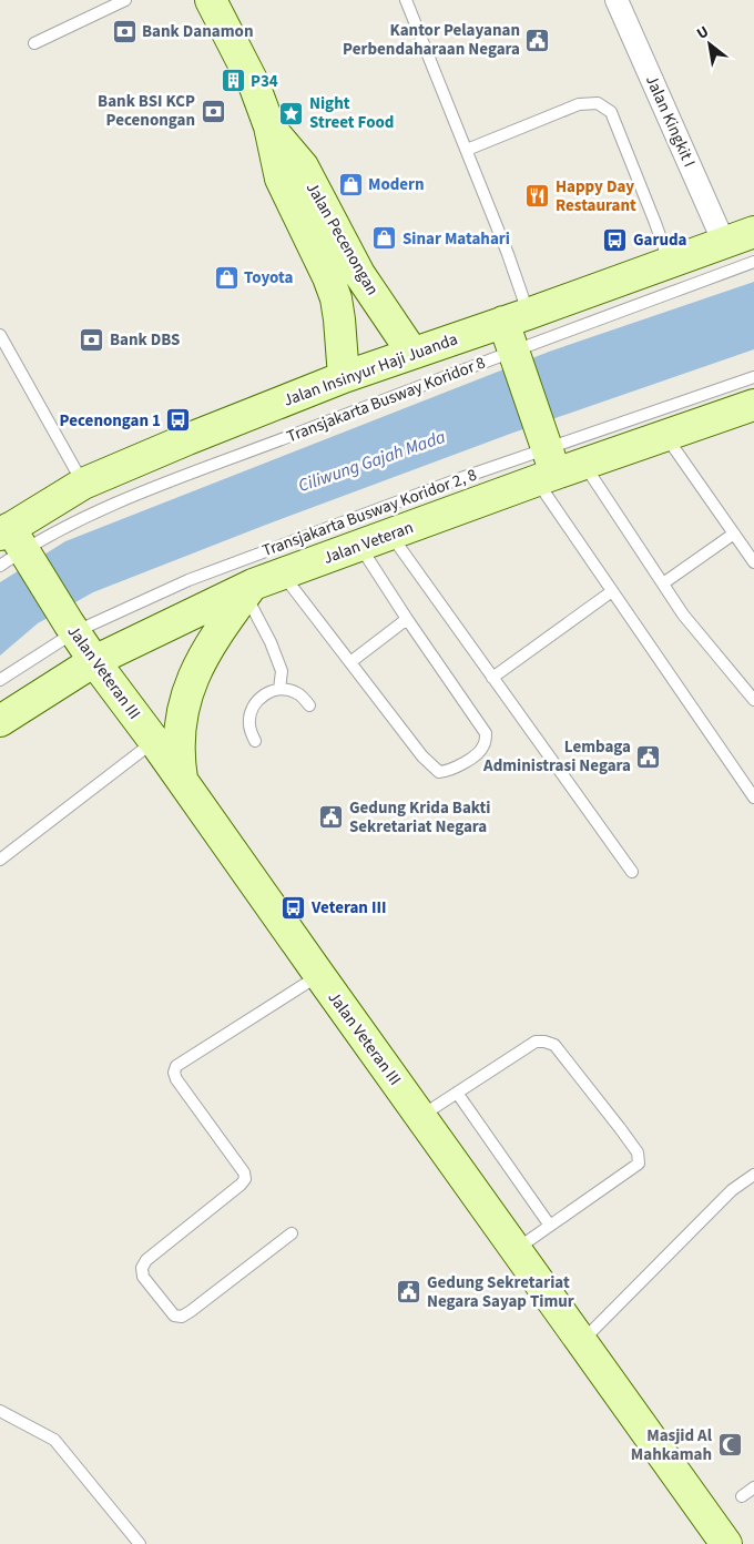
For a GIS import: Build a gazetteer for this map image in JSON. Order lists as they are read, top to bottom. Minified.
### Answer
{"streets":{"main road":["Jalan Pecenongan","Jalan Insinyur Haji Juanda","Jalan Veteran","Jalan Veteran III"],"street":["Jalan Kingkit I"],"lane":["Transjakarta Busway Koridor 8","Transjakarta Busway Koridor 2, 8"]},"crossings":[["Jalan Kingkit I","Jalan Insinyur Haji Juanda"],["Jalan Pecenongan","Jalan Insinyur Haji Juanda"],["Jalan Insinyur Haji Juanda","Transjakarta Busway Koridor 8"],["Jalan Insinyur Haji Juanda","Jalan Veteran III"],["Transjakarta Busway Koridor 8","Jalan Veteran III"],["Transjakarta Busway Koridor 2, 8","Jalan Veteran"],["Transjakarta Busway Koridor 2, 8","Jalan Veteran III"],["Jalan Veteran","Jalan Veteran III"]],"water":["Ciliwung Gajah Mada"],"places":{"bank":["Bank Danamon","Bank BSI KCP Pecenongan","Bank DBS"],"public building":["Kantor Pelayanan Perbendaharaan Negara","Lembaga Administrasi Negara","Gedung Krida Bakti Sekretariat Negara","Gedung Sekretariat Negara Sayap Timur"],"building":["P34"],"place":["Night Street Food"],"shop":["Modern","Sinar Matahari","Toyota"],"restaurant":["Happy Day Restaurant"],"bus stop":["Garuda","Pecenongan 1","Veteran III"],"mosque":["Masjid Al Mahkamah"]},"north":"top left"}
